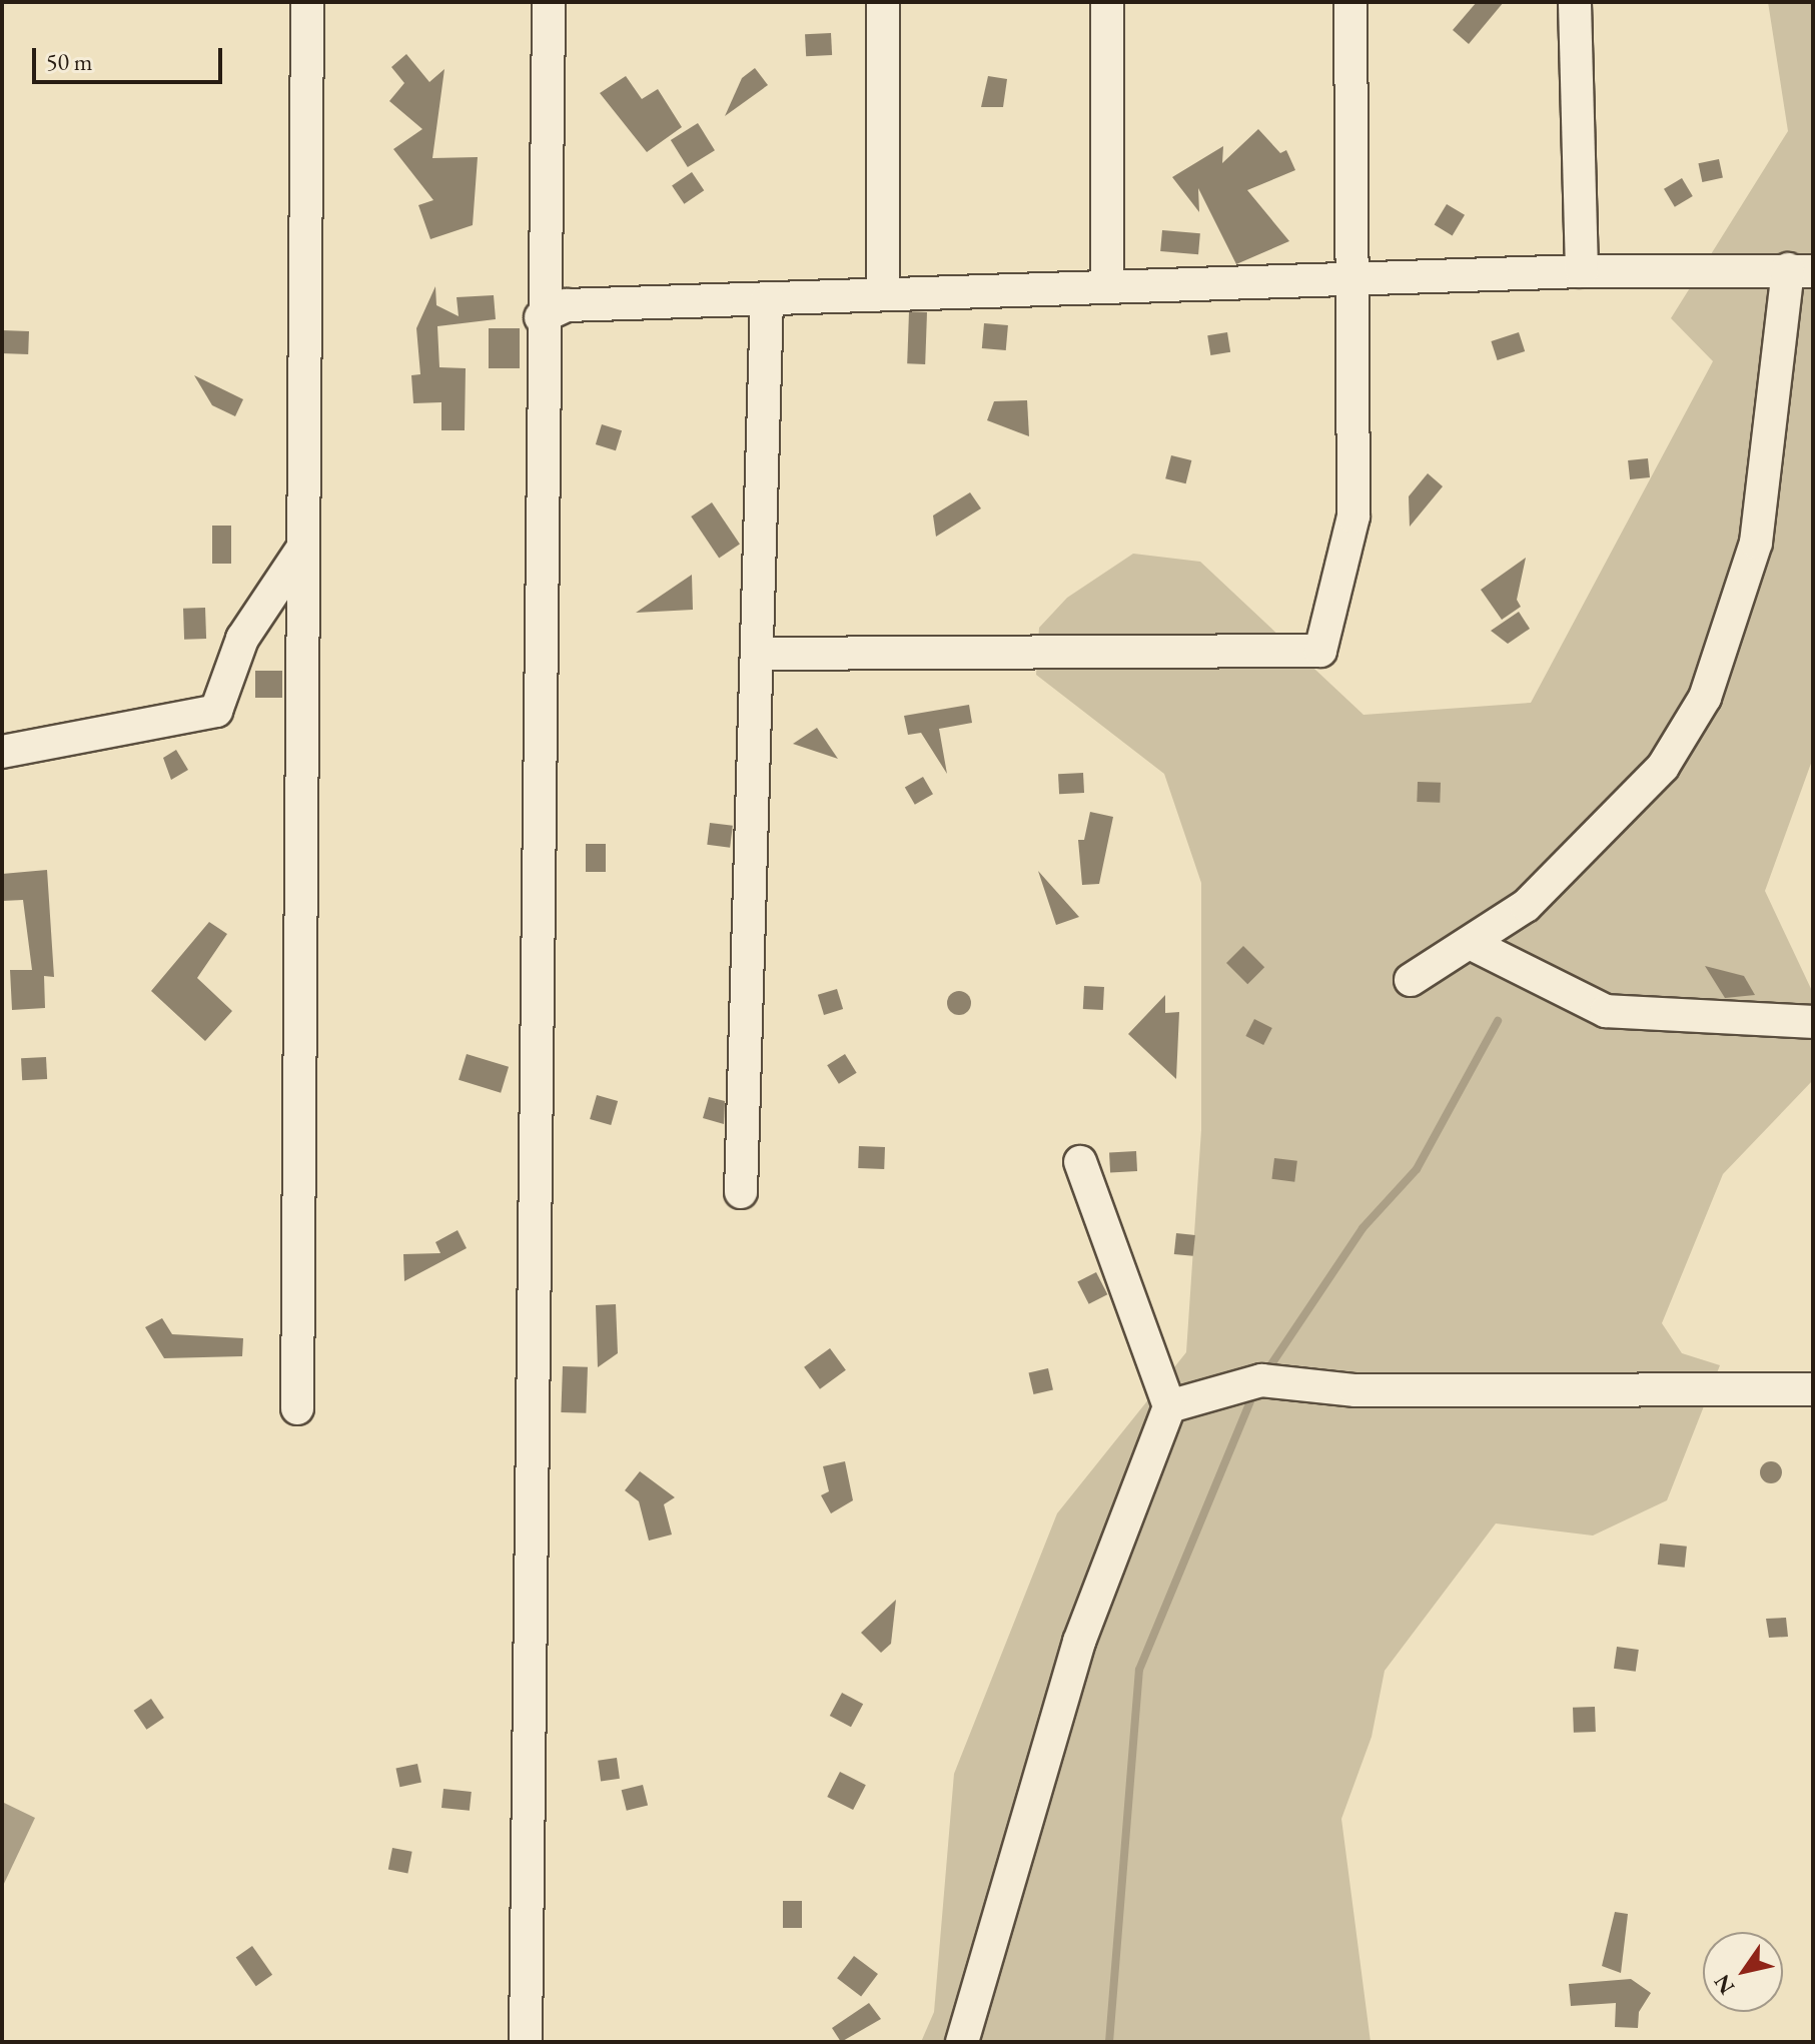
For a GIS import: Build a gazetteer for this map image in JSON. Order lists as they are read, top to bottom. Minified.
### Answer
{"scale_bar":"50 m","north":"bottom left"}
